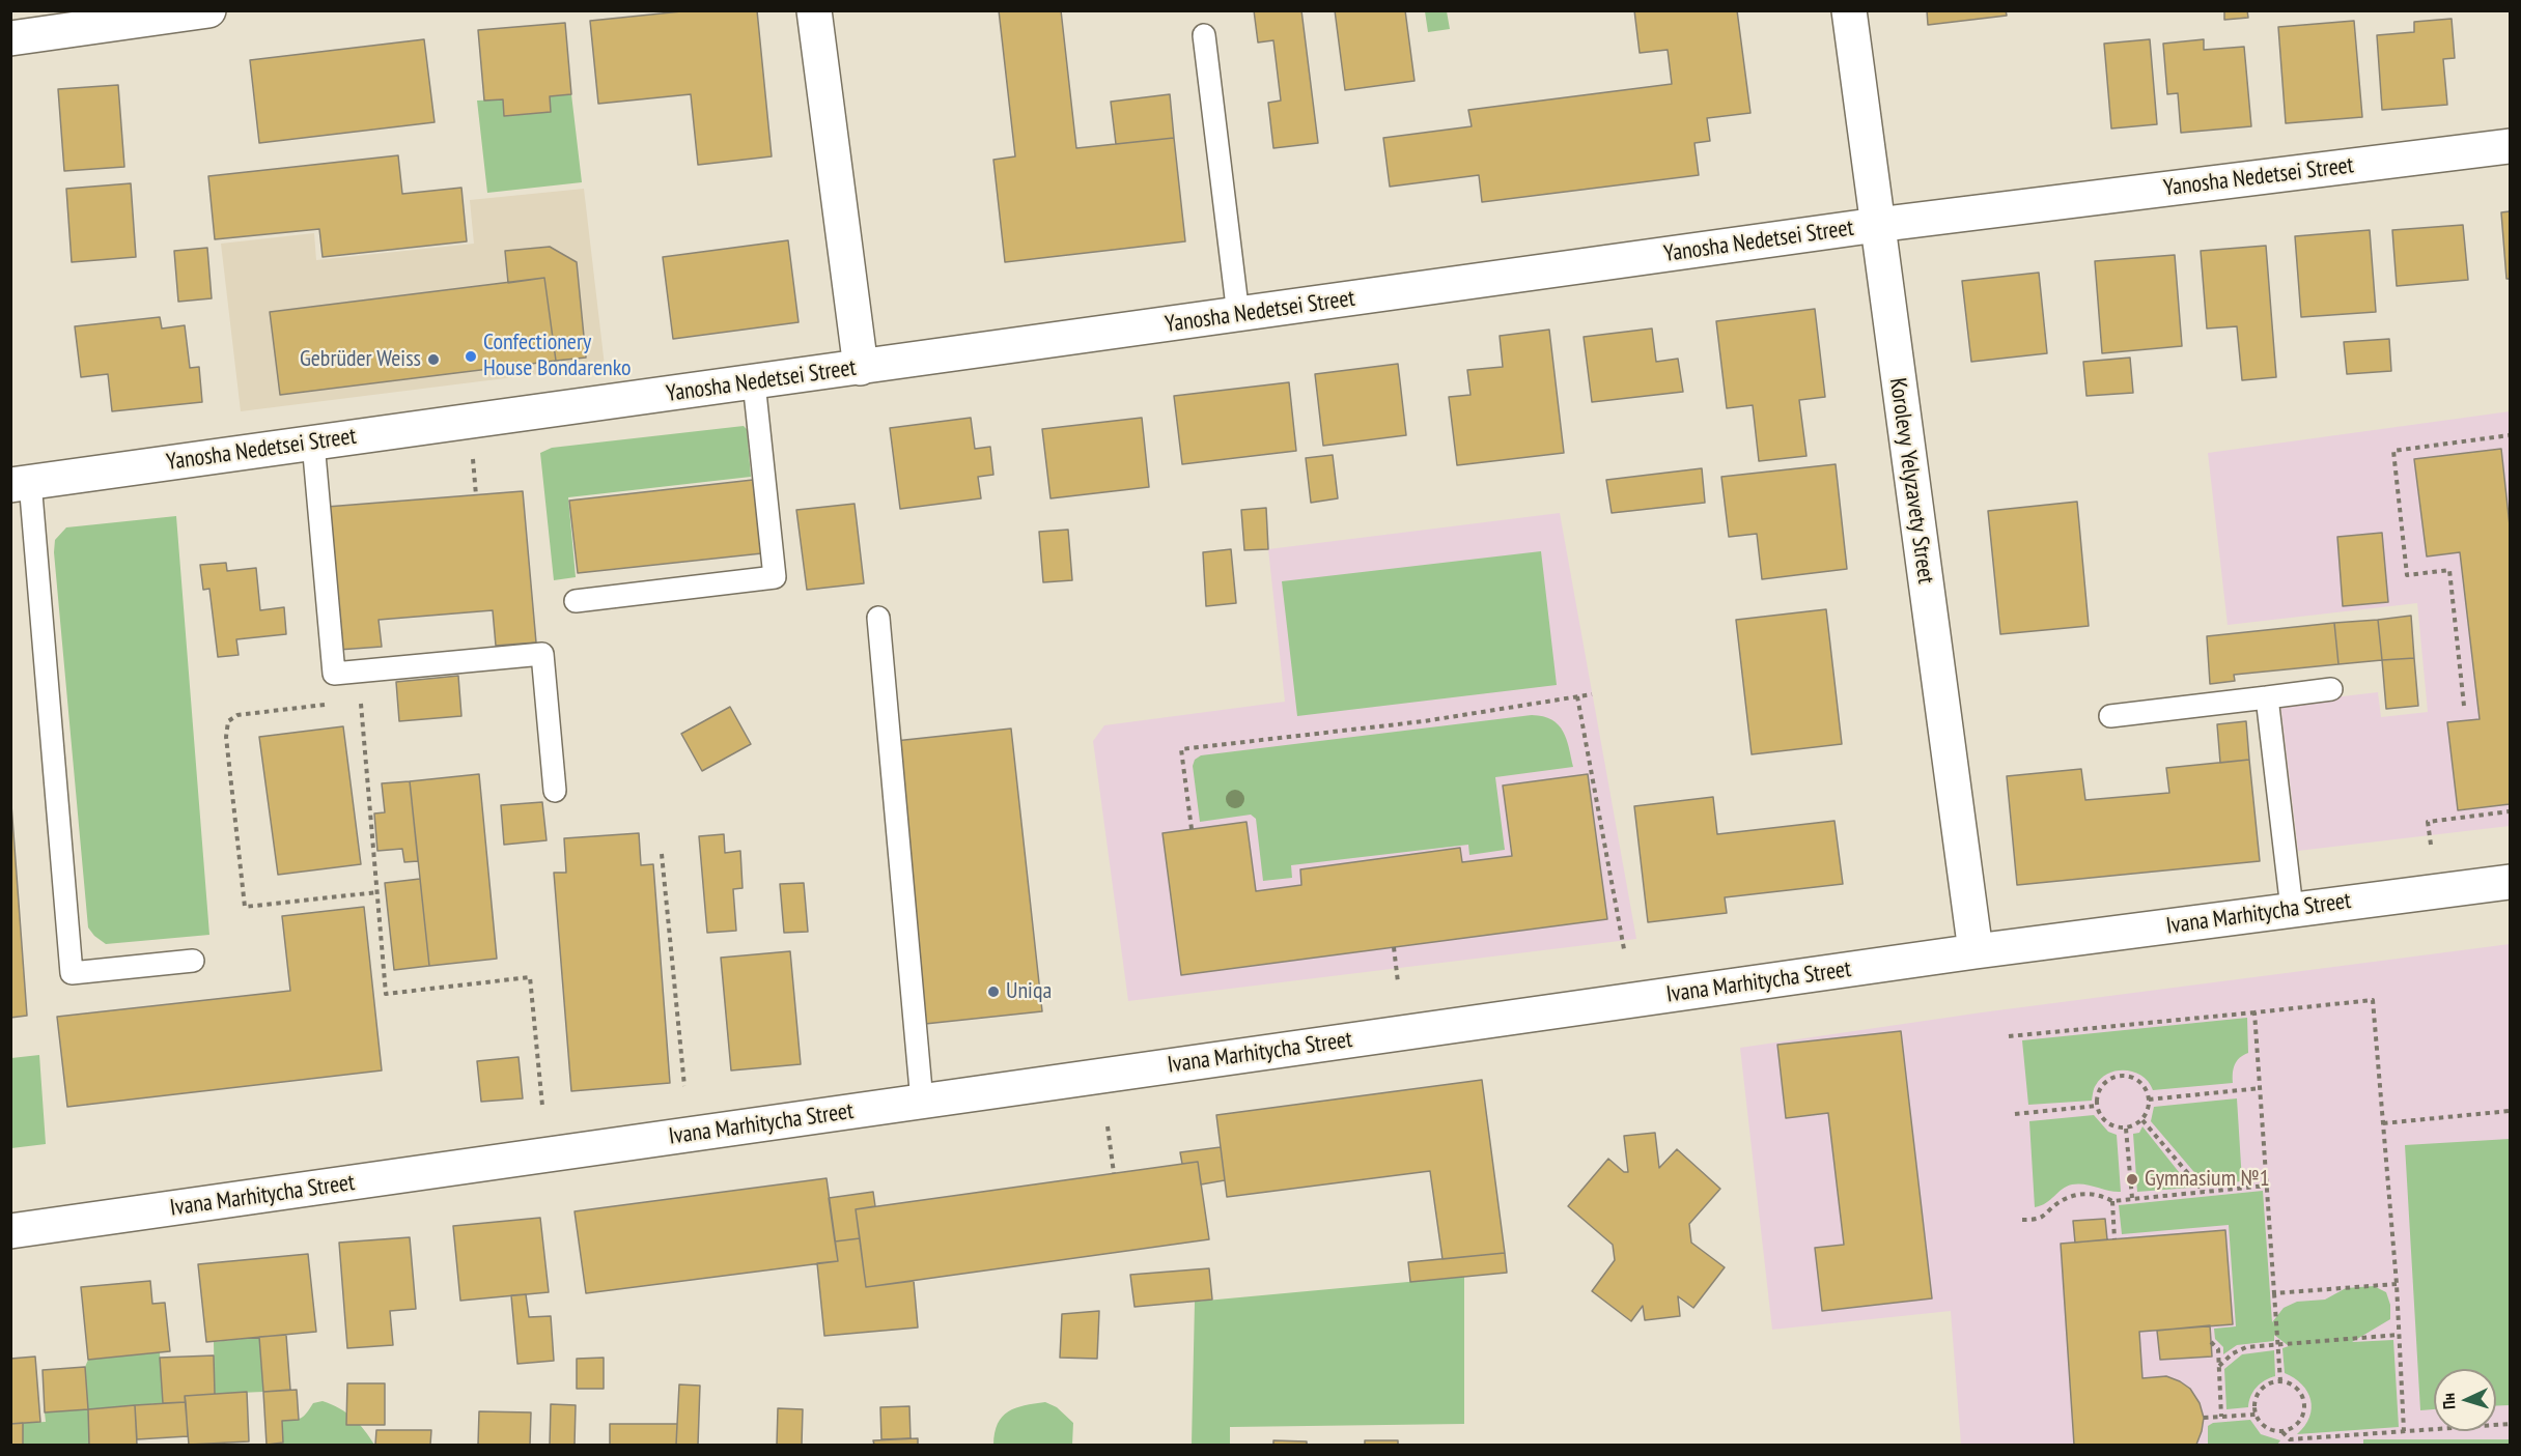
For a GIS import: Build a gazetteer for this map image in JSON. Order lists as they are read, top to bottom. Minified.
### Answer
{"streets":{"street":["Yanosha Nedetsei Street","Korolevy Yelyzavety Street","Ivana Marhitycha Street"]},"crossings":[["Yanosha Nedetsei Street","Korolevy Yelyzavety Street"],["Korolevy Yelyzavety Street","Ivana Marhitycha Street"]],"places":["Confectionery House Bondarenko","Gebrüder Weiss","Uniqa","Gymnasium №1"],"north":"left"}
